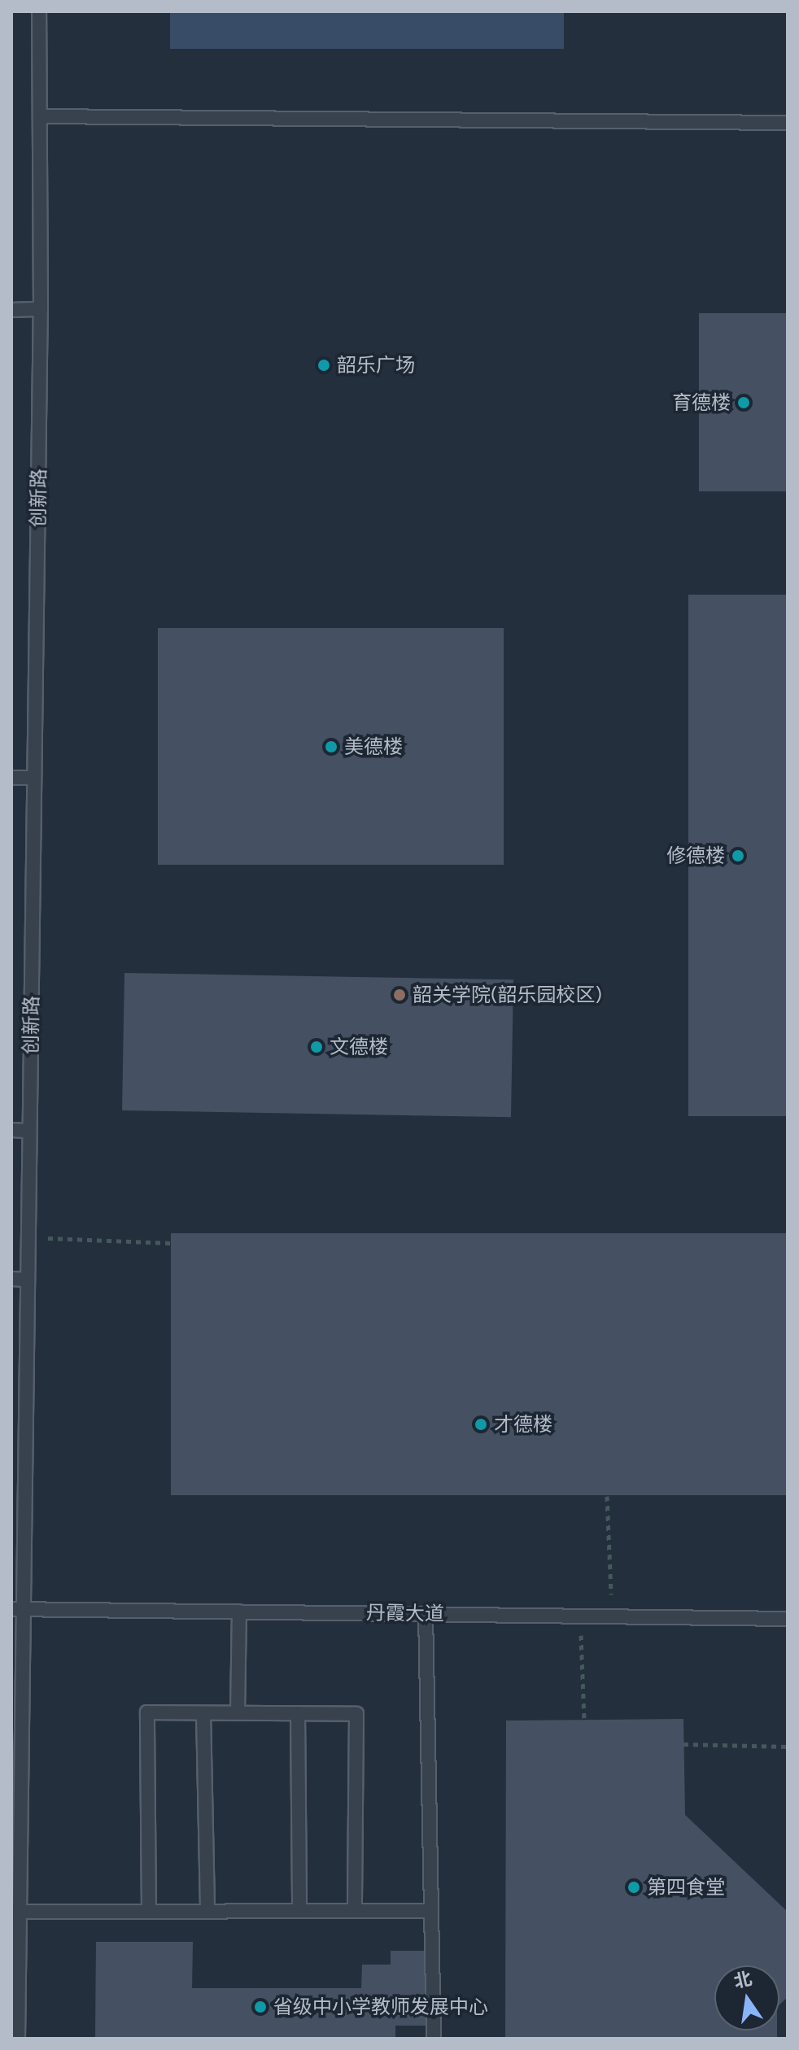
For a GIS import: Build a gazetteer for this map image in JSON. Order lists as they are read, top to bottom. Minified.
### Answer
{"streets":{"lane":["创新路","丹霞大道"]},"crossings":[["创新路","丹霞大道"]],"places":["韶乐广场","育德楼","美德楼","修德楼","韶关学院(韶乐园校区)","文德楼","才德楼","第四食堂","省级中小学教师发展中心"],"north":"top"}
